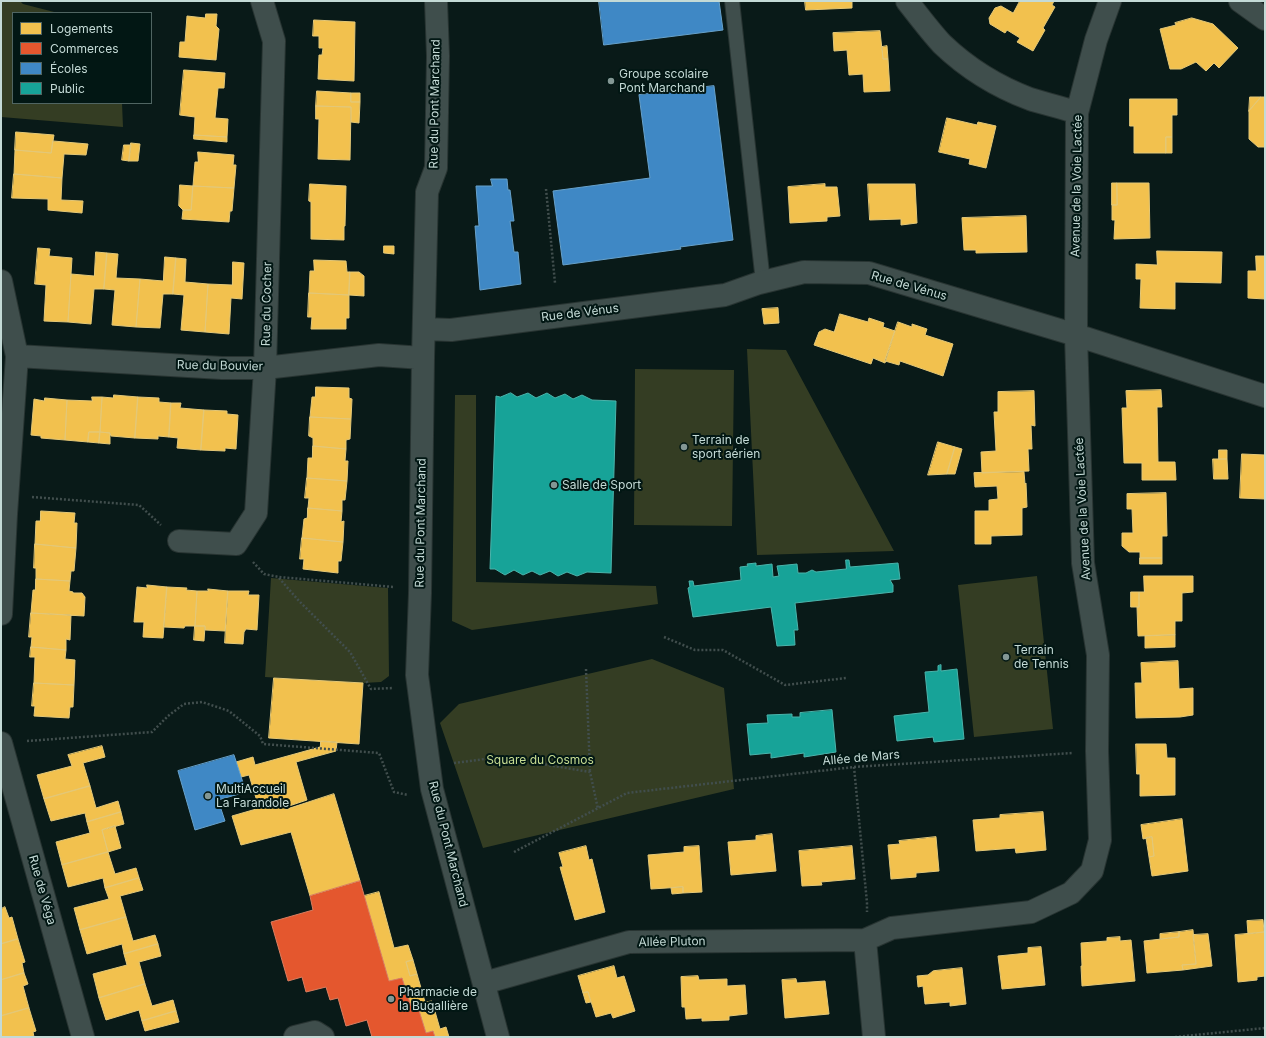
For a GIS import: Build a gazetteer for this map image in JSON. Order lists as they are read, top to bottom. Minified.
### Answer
{"streets":{"street":["Rue du Pont Marchand","Avenue de la Voie Lactée","Rue de Vénus","Rue du Cocher","Rue du Bouvier","Rue de Véga","Allée Pluton"],"path":["Allée de Mars"]},"crossings":[["Rue du Pont Marchand","Rue de Vénus"],["Rue du Pont Marchand","Rue du Bouvier"],["Rue du Pont Marchand","Allée Pluton"],["Avenue de la Voie Lactée","Rue de Vénus"],["Avenue de la Voie Lactée","Allée de Mars"],["Avenue de la Voie Lactée","Allée Pluton"],["Rue du Cocher","Rue du Bouvier"]],"parks":["Square du Cosmos"],"places":["Groupe scolaire Pont Marchand","Terrain de sport aérien","Salle de Sport","Terrain de Tennis","MultiAccueil La Farandole","Pharmacie de la Bugallière"],"legend":["Logements","Commerces","Écoles","Public"]}
